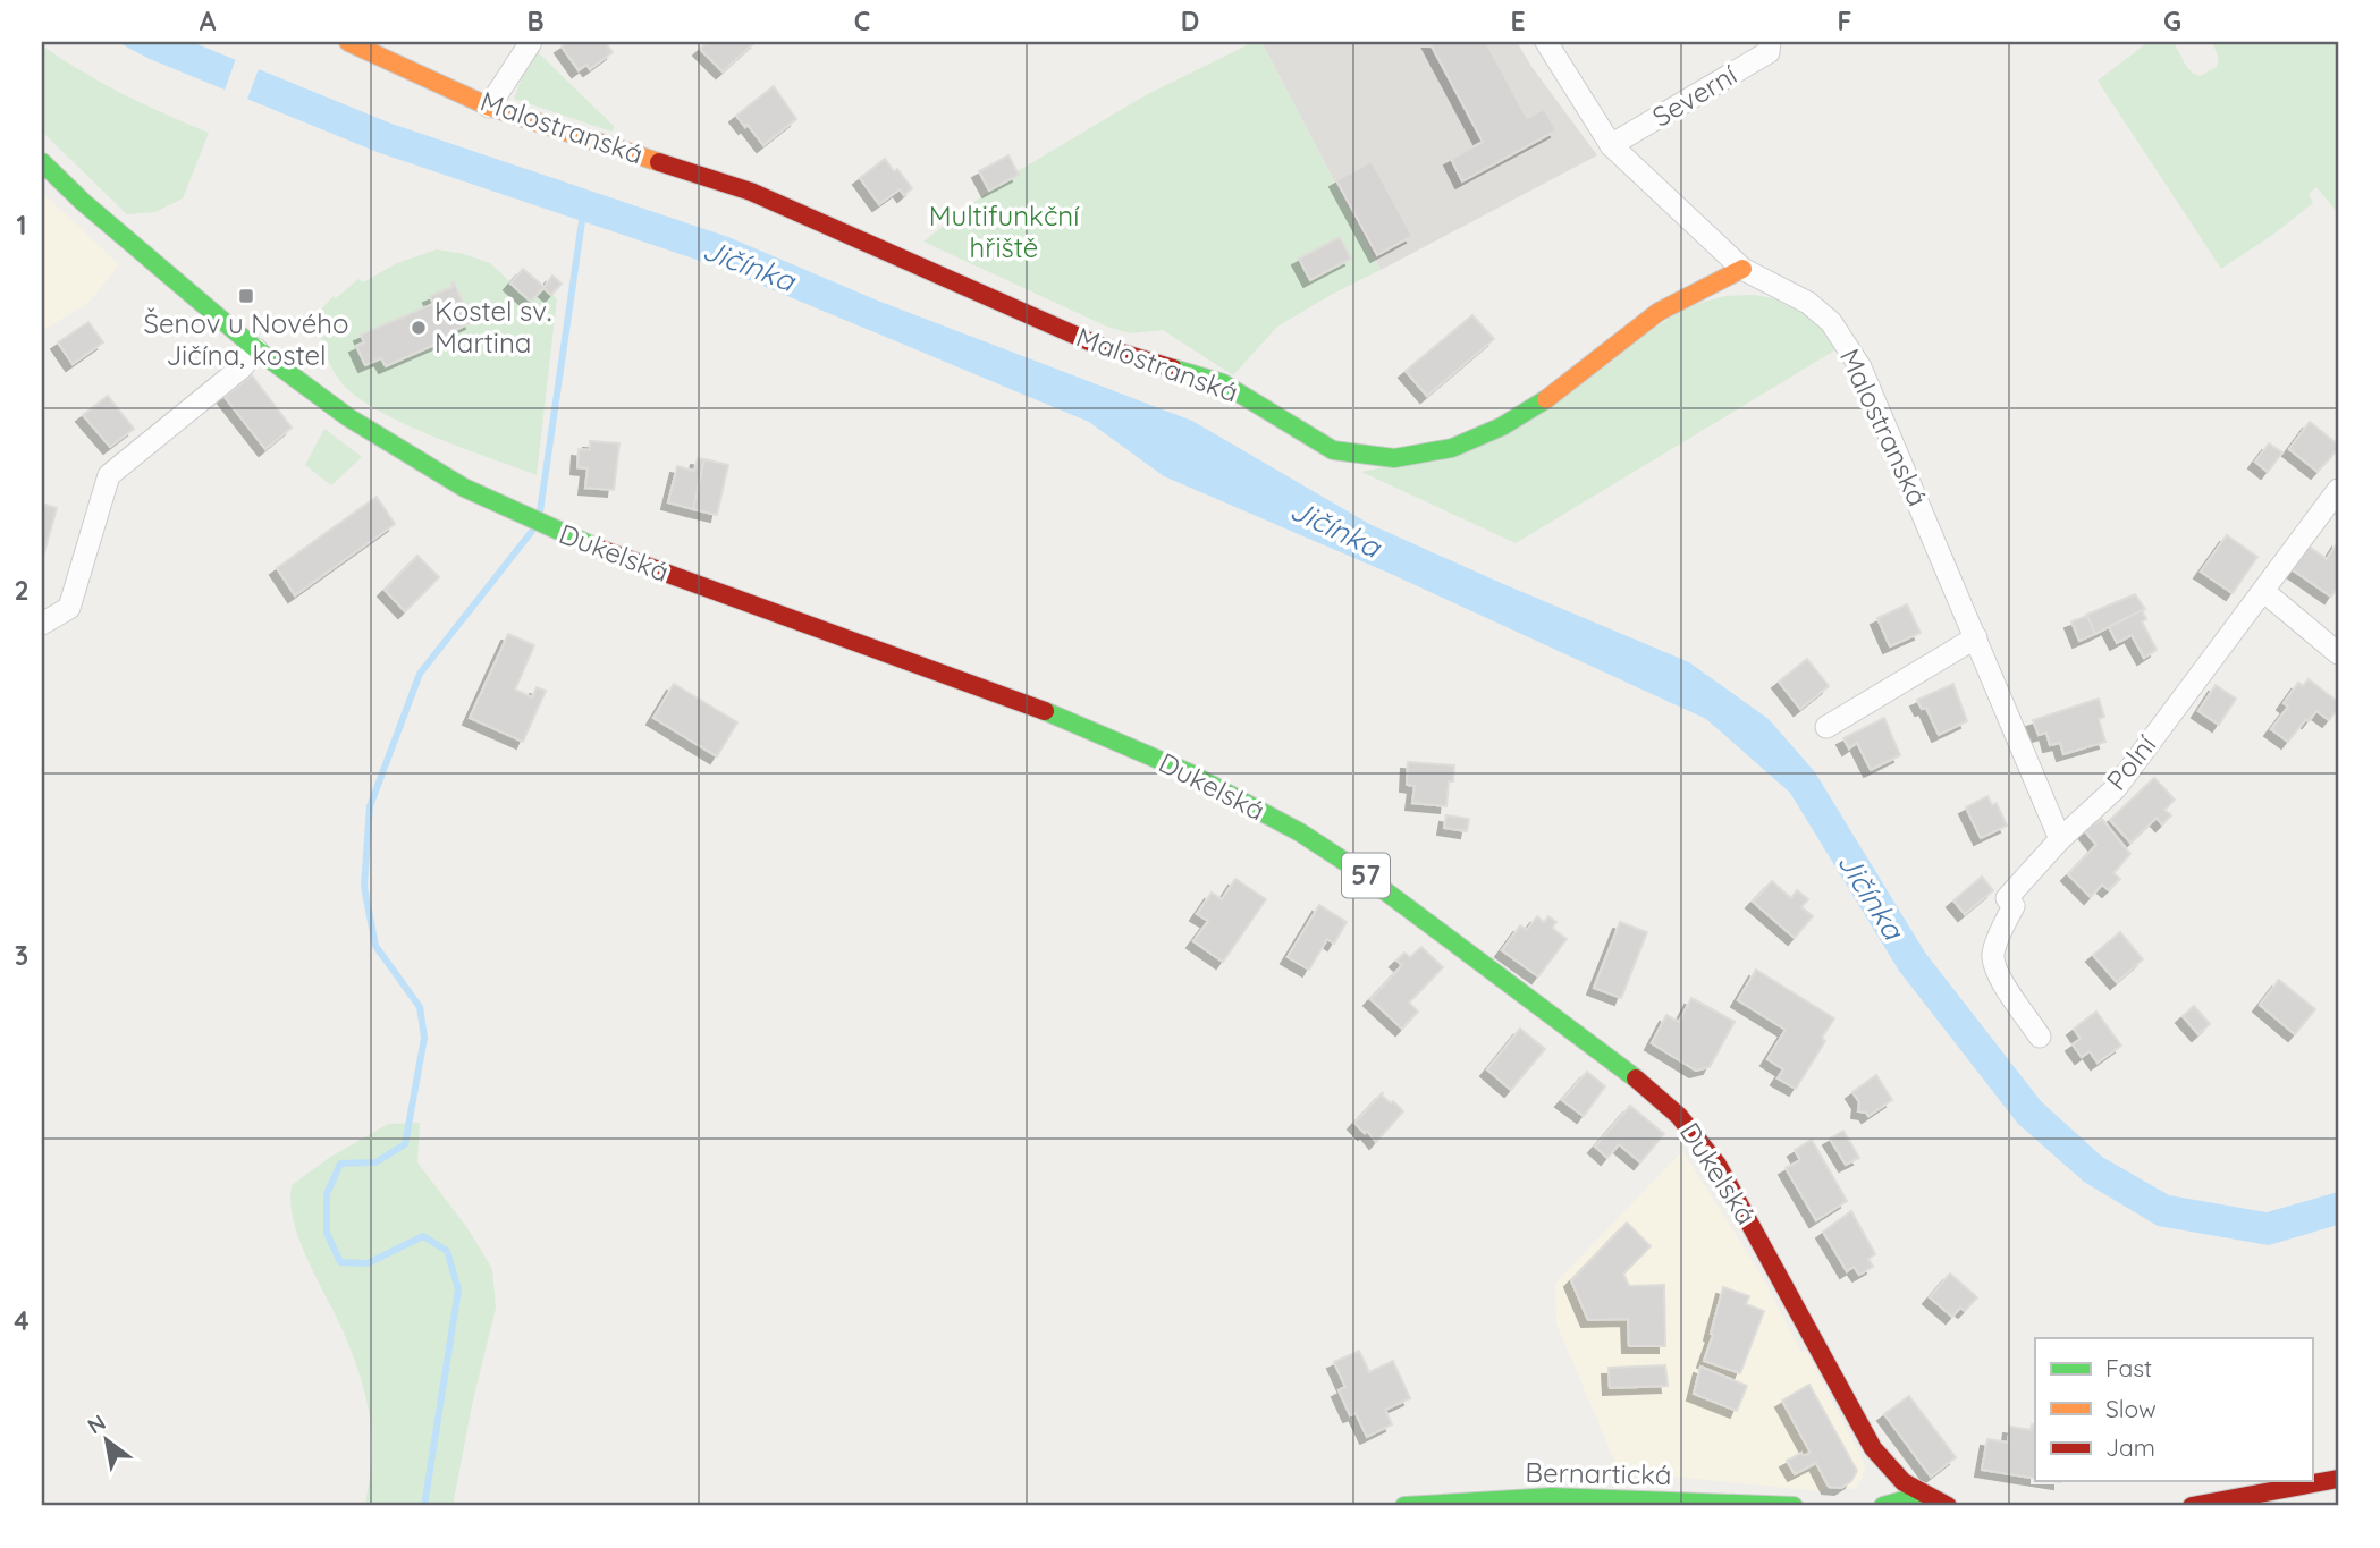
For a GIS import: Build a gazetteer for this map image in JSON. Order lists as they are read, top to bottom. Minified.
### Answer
{"streets":{"main road":["Malostranská","Dukelská","57","Bernartická"],"street":["Severní","Polní"]},"crossings":[["Malostranská","Polní"]],"water":["Jičínka"],"parks":["Multifunkční hřiště"],"places":{"transit":["Šenov u Nového Jičína, kostel"],"other":["Kostel sv. Martina"]},"legend":["Fast","Slow","Jam"],"north":"top left","grid":{"columns":["A","B","C","D","E","F","G"],"rows":["1","2","3","4"]}}
